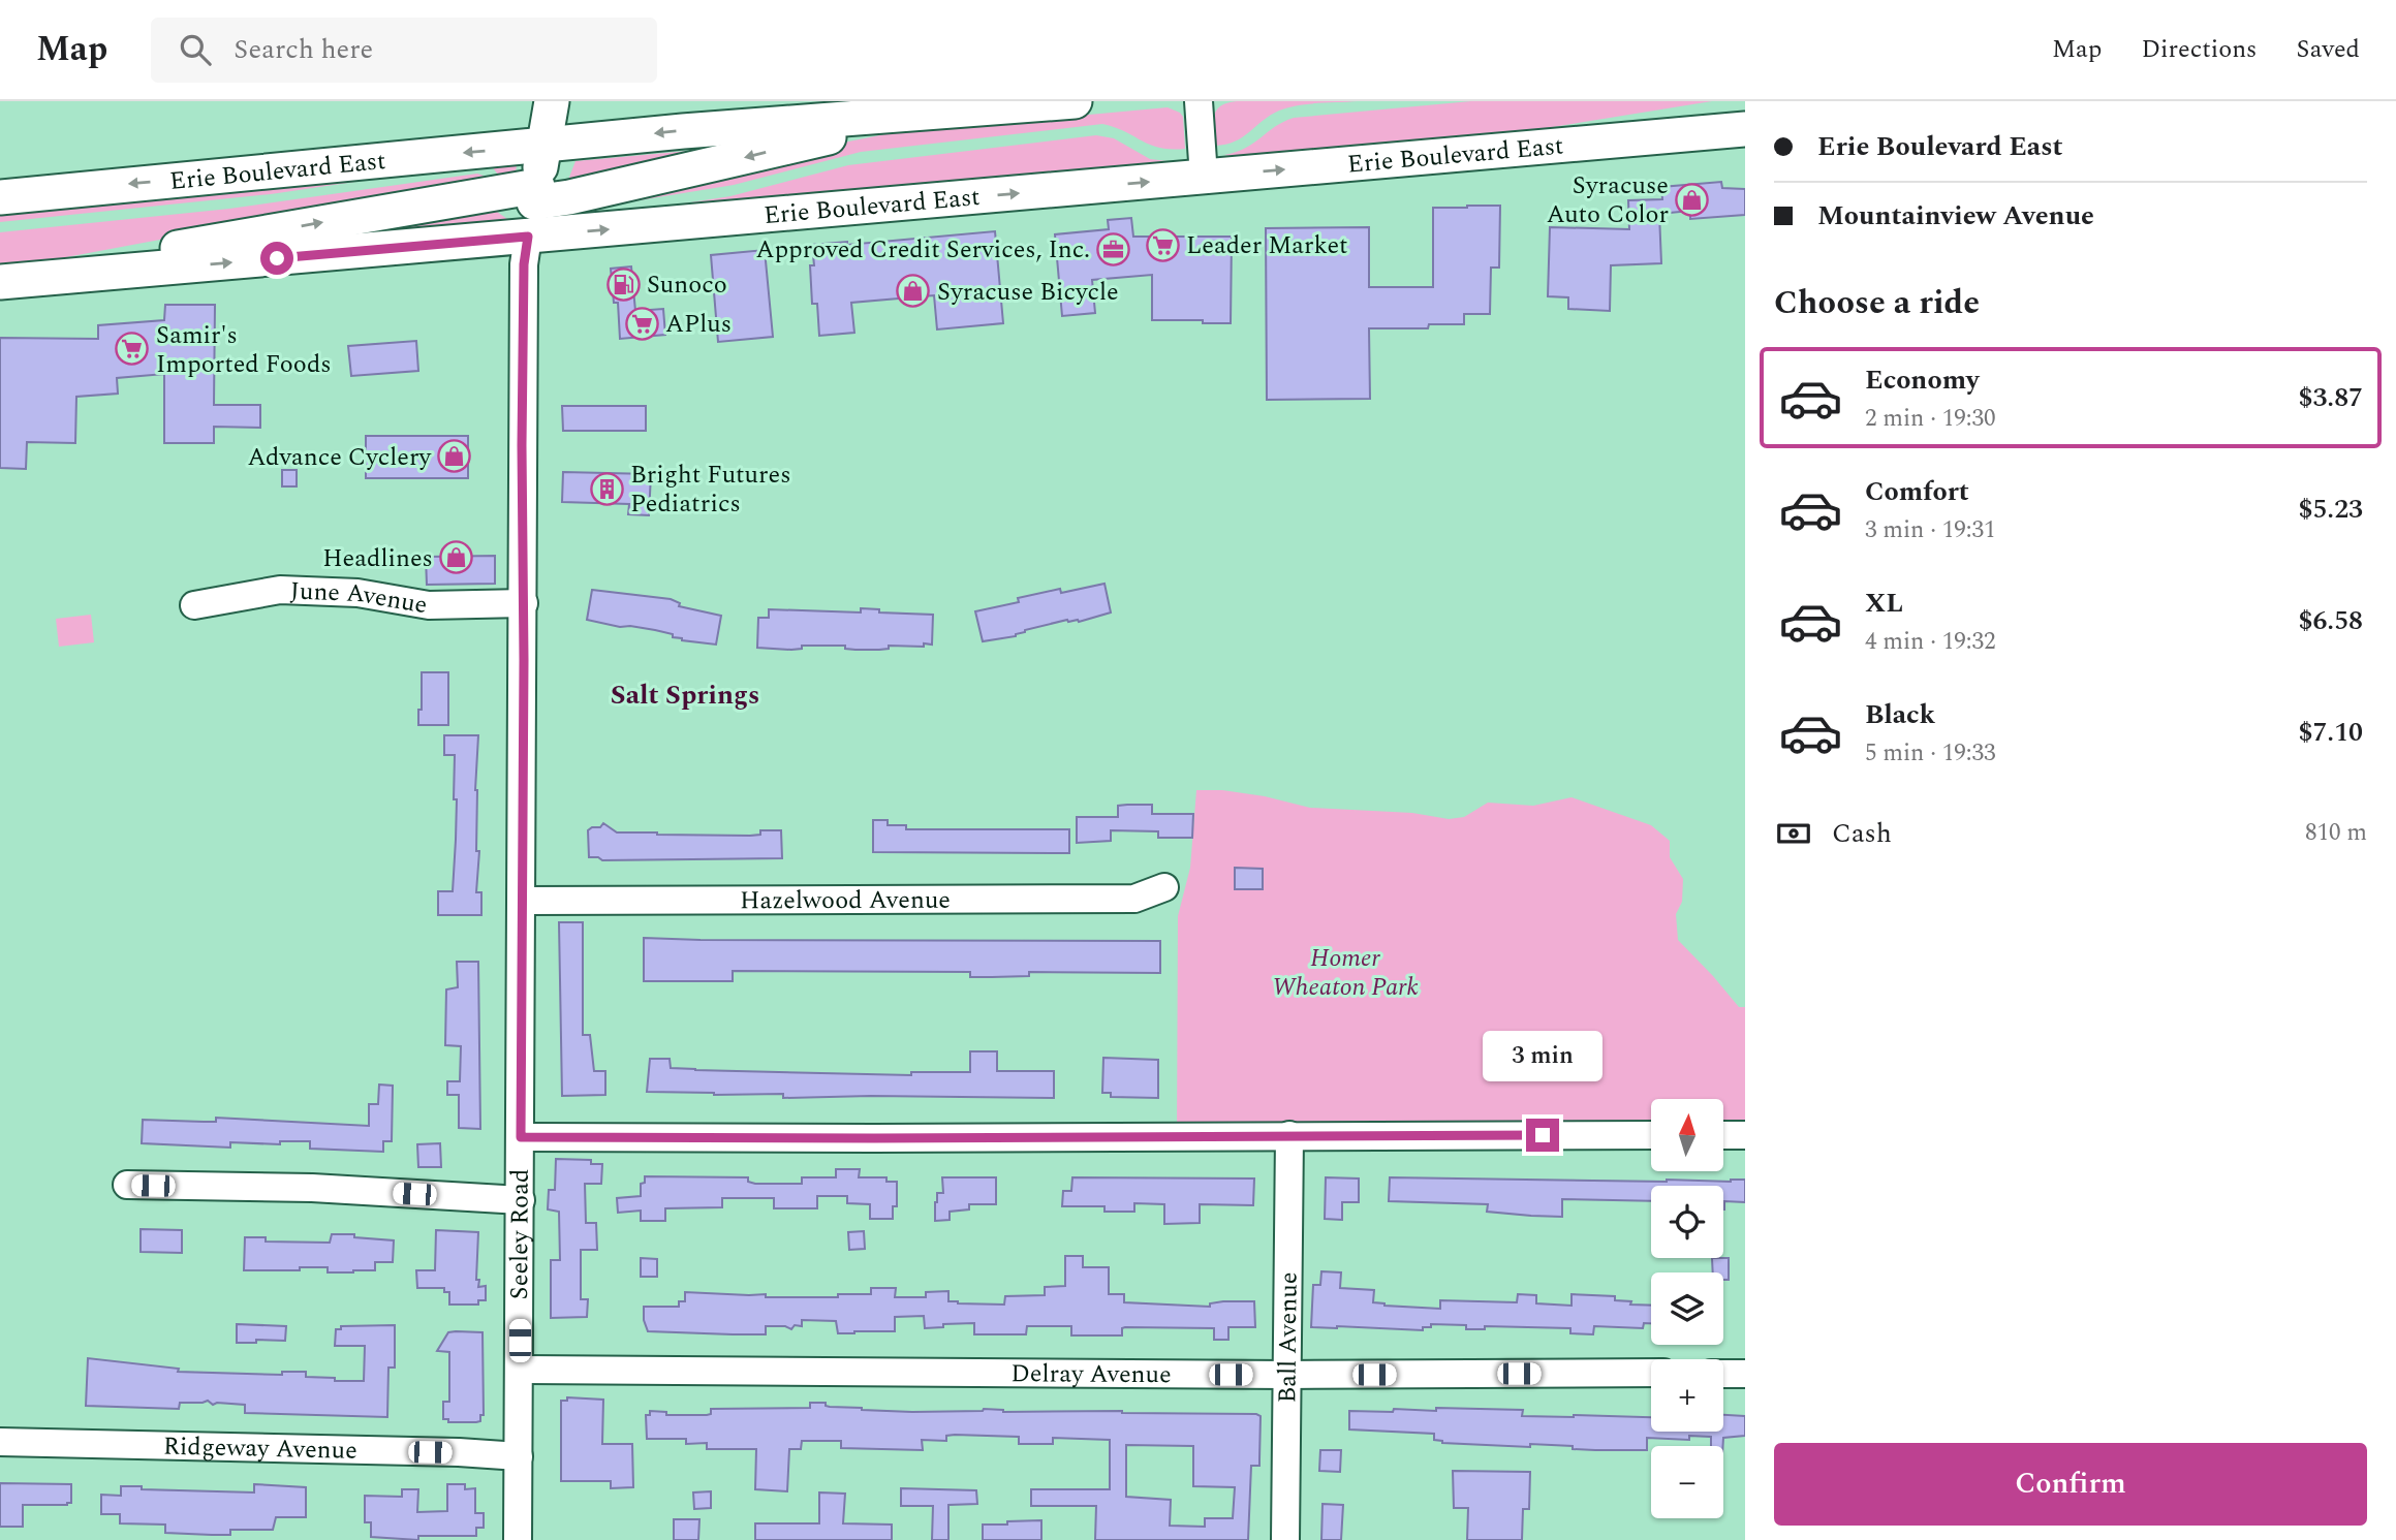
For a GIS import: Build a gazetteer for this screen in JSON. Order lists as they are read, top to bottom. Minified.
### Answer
{"streets":{"main road":["Erie Boulevard East"],"street":["June Avenue","Hazelwood Avenue","Seeley Road","Ball Avenue","Delray Avenue","Ridgeway Avenue"]},"crossings":[["Erie Boulevard East","Seeley Road"],["June Avenue","Seeley Road"],["Hazelwood Avenue","Seeley Road"],["Seeley Road","Delray Avenue"],["Seeley Road","Ridgeway Avenue"],["Ball Avenue","Delray Avenue"]],"districts":["Salt Springs"],"parks":["Homer Wheaton Park"],"places":{"shop":["Syracuse Auto Color","Syracuse Bicycle","Advance Cyclery","Headlines"],"supermarket":["Leader Market","APlus","Samir's Imported Foods"],"office":["Approved Credit Services, Inc."],"fuel station":["Sunoco"],"building":["Bright Futures Pediatrics"]},"north":"top","page":{"header":"Map","search":"Search here","nav":["Map","Directions","Saved"],"banner":["Erie Boulevard East","Mountainview Avenue"],"heading":"Choose a ride","list":[{"name":"Economy","note":"2 min · 19:30","value":"$3.87"},{"name":"Comfort","note":"3 min · 19:31","value":"$5.23"},{"name":"XL","note":"4 min · 19:32","value":"$6.58"},{"name":"Black","note":"5 min · 19:33","value":"$7.10"}],"pay":["Cash","810 m"],"bubble":"3 min","map_buttons":["+","−"],"buttons":"Confirm"}}
